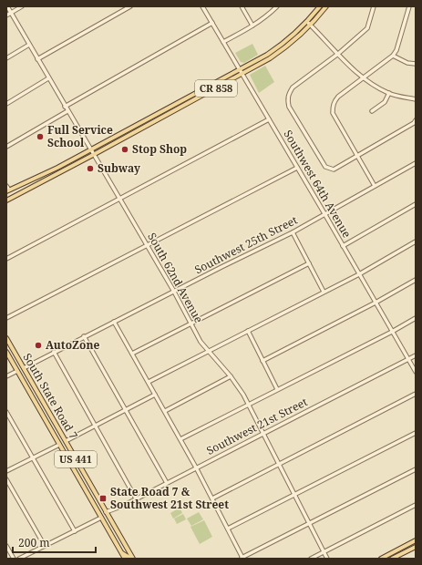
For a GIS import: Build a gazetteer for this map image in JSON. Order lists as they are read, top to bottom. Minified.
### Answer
{"streets":{"main road":["CR 858","South State Road 7","US 441"],"street":["Southwest 64th Avenue","Southwest 25th Street","South 62nd Avenue","Southwest 21st Street"]},"crossings":[["CR 858","Southwest 64th Avenue"],["CR 858","South 62nd Avenue"],["Southwest 64th Avenue","Southwest 25th Street"],["Southwest 64th Avenue","Southwest 21st Street"],["Southwest 25th Street","South 62nd Avenue"],["Southwest 25th Street","South State Road 7"],["South 62nd Avenue","Southwest 21st Street"],["South State Road 7","Southwest 21st Street"]],"places":{"other":["Full Service School","Stop Shop","Subway","AutoZone"],"transit":["State Road 7 & Southwest 21st Street"]},"scale_bar":"200 m"}
